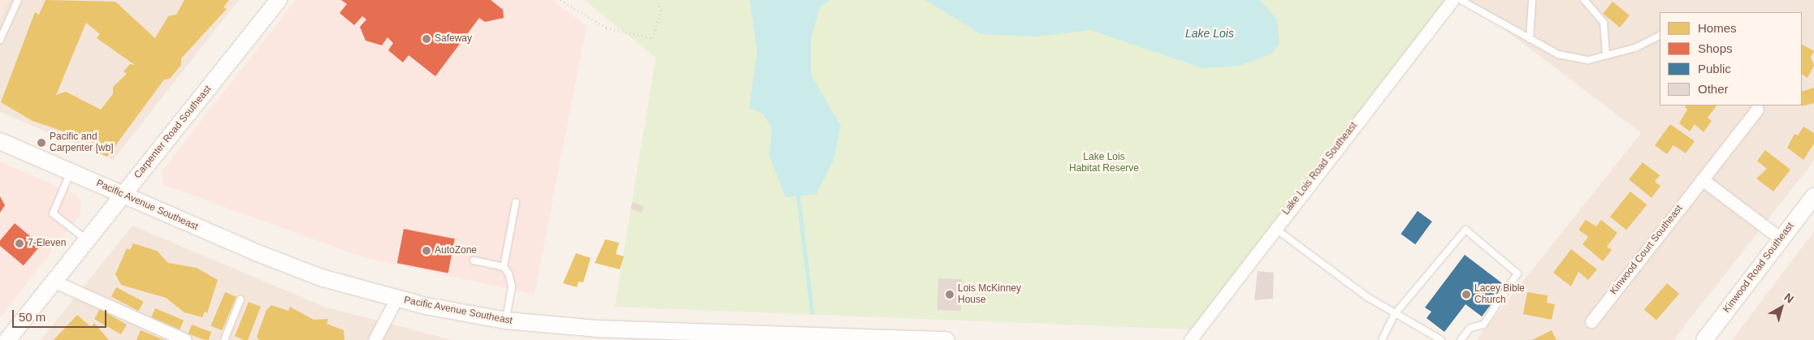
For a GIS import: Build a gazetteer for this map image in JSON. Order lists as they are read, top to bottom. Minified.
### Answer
{"streets":{"main road":["Carpenter Road Southeast","Pacific Avenue Southeast","Kinwood Road Southeast"],"street":["Lake Lois Road Southeast","Kinwood Court Southeast"]},"crossings":[["Carpenter Road Southeast","Pacific Avenue Southeast"]],"water":["Lake Lois"],"parks":["Lake Lois Habitat Reserve"],"places":["Safeway","Pacific and Carpenter [wb]","7-Eleven","AutoZone","Lois McKinney House","Lacey Bible Church"],"legend":["Homes","Shops","Public","Other"],"scale_bar":"50 m","north":"top right"}
